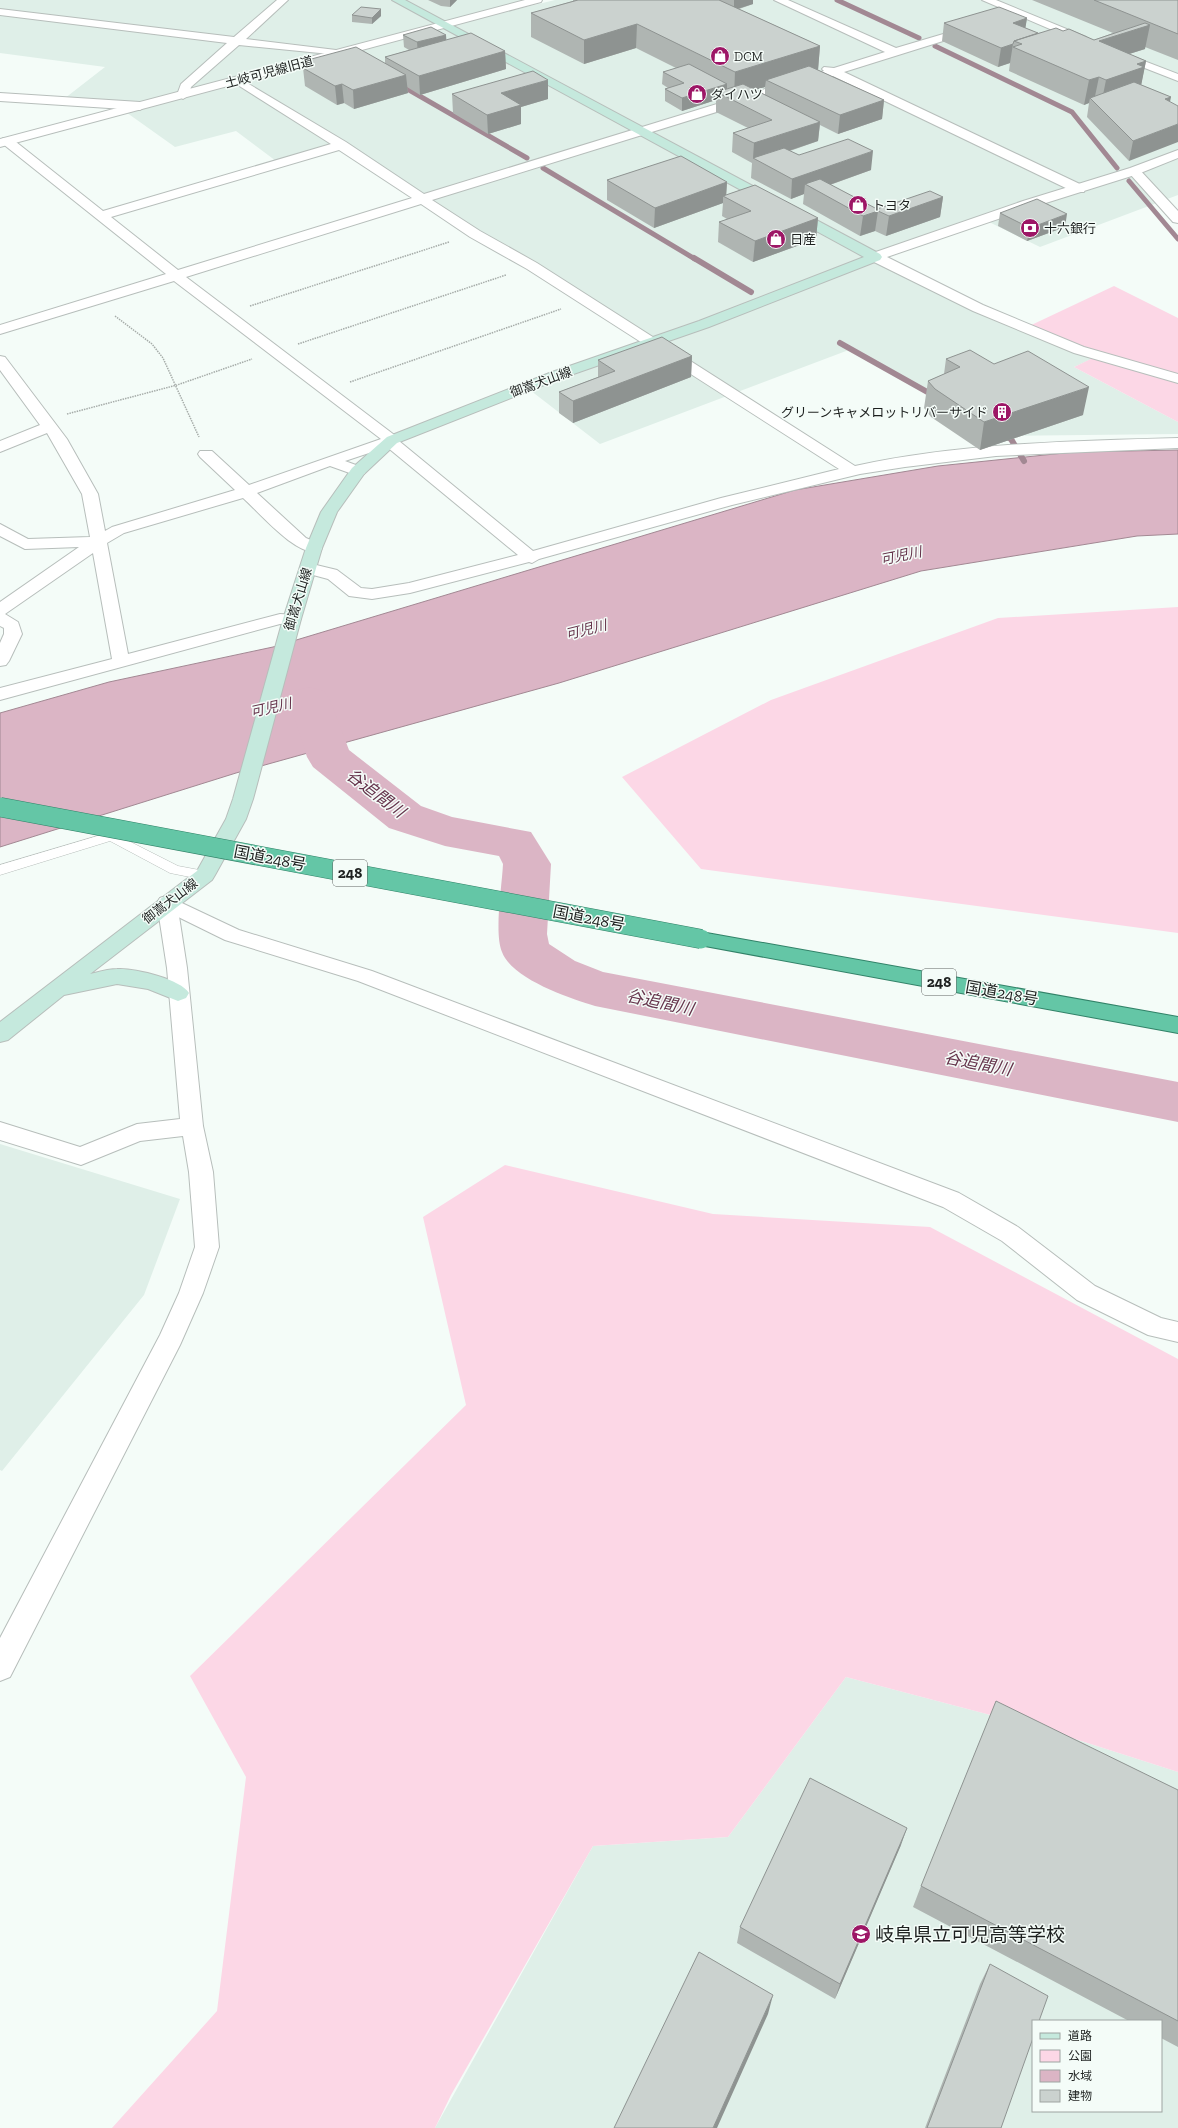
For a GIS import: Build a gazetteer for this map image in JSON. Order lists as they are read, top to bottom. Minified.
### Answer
{"streets":{"highway":["国道248号","248"],"main road":["御嵩犬山線"],"street":["土岐可児線旧道"]},"water":["可児川","谷追間川"],"places":{"shop":["DCM","ダイハツ","トヨタ","日産"],"bank":["十六銀行"],"building":["グリーンキャメロットリバーサイド"],"school or university":["岐阜県立可児高等学校"]},"legend":["道路","公園","水域","建物"]}
